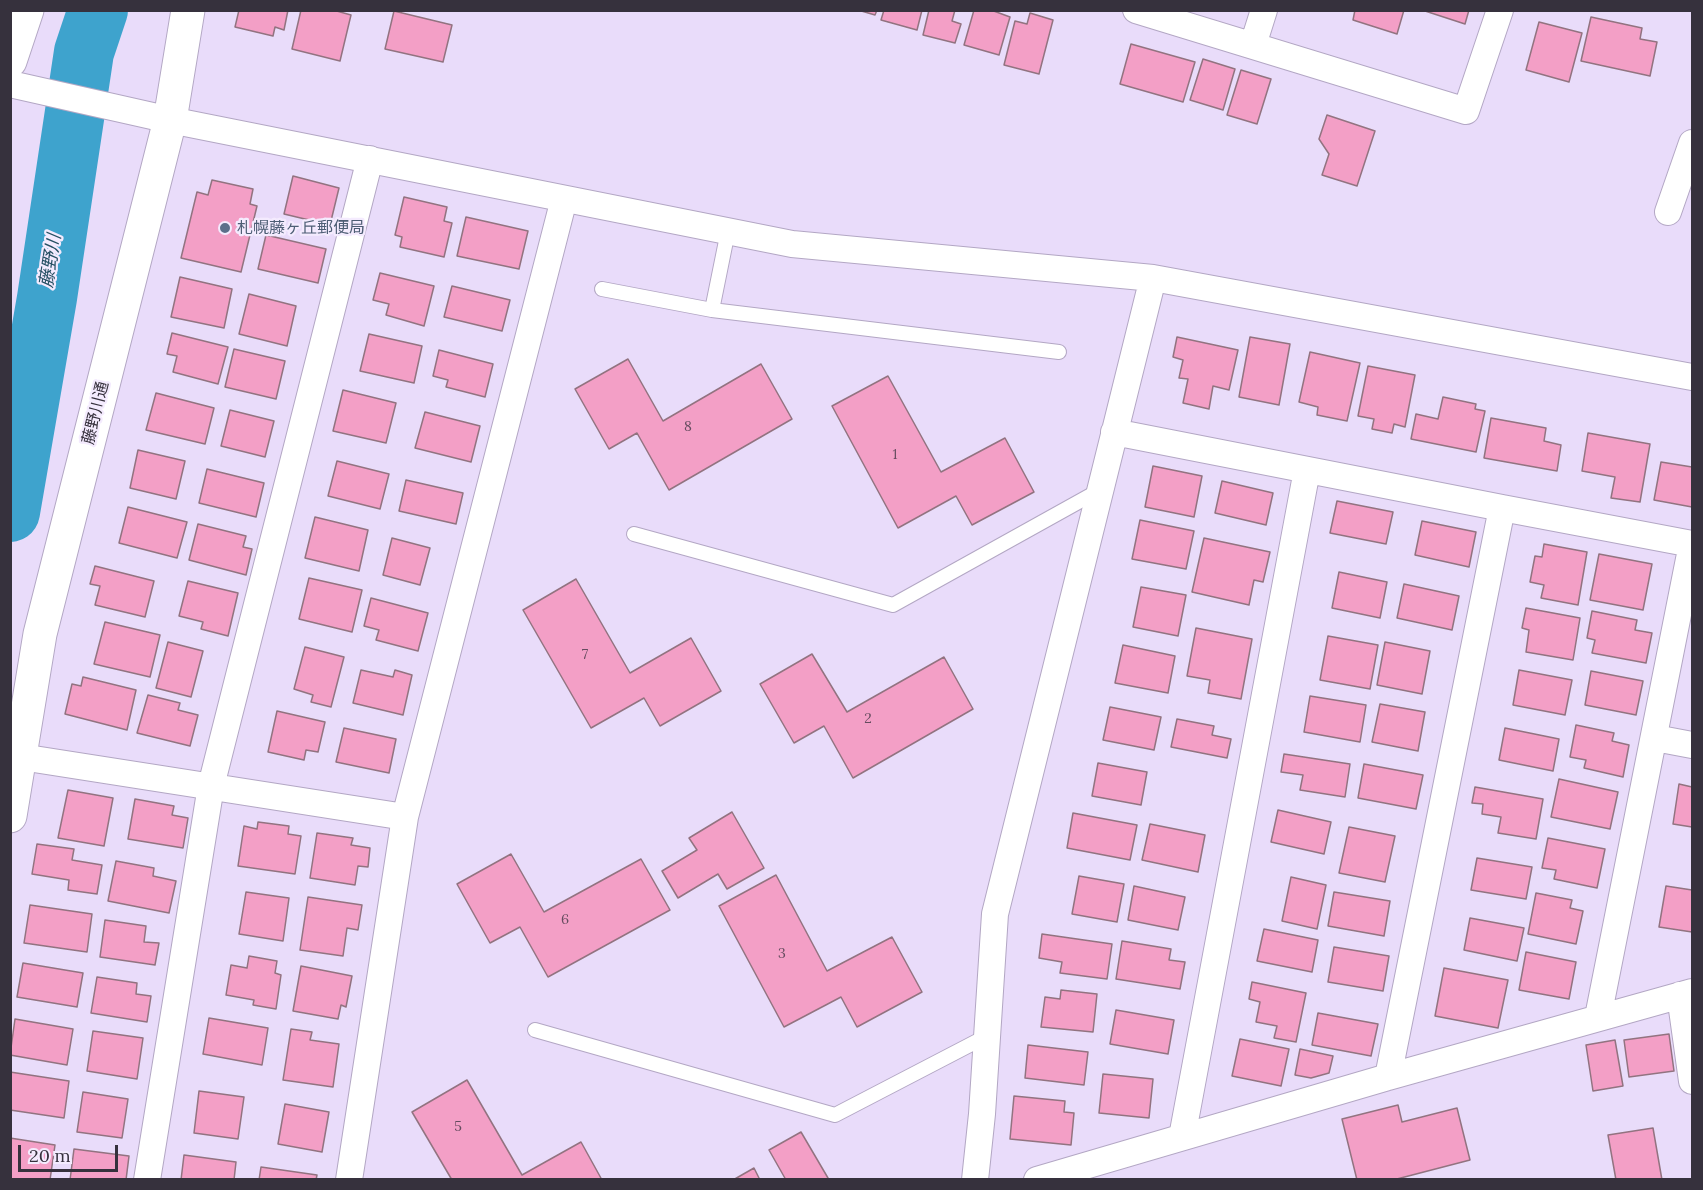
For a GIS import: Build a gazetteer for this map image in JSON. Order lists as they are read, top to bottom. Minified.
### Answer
{"streets":{"street":["藤野川通"]},"water":["藤野川"],"places":["札幌藤ヶ丘郵便局"],"house_numbers":["8","1","7","2","6","3","5"],"scale_bar":"20 m"}
